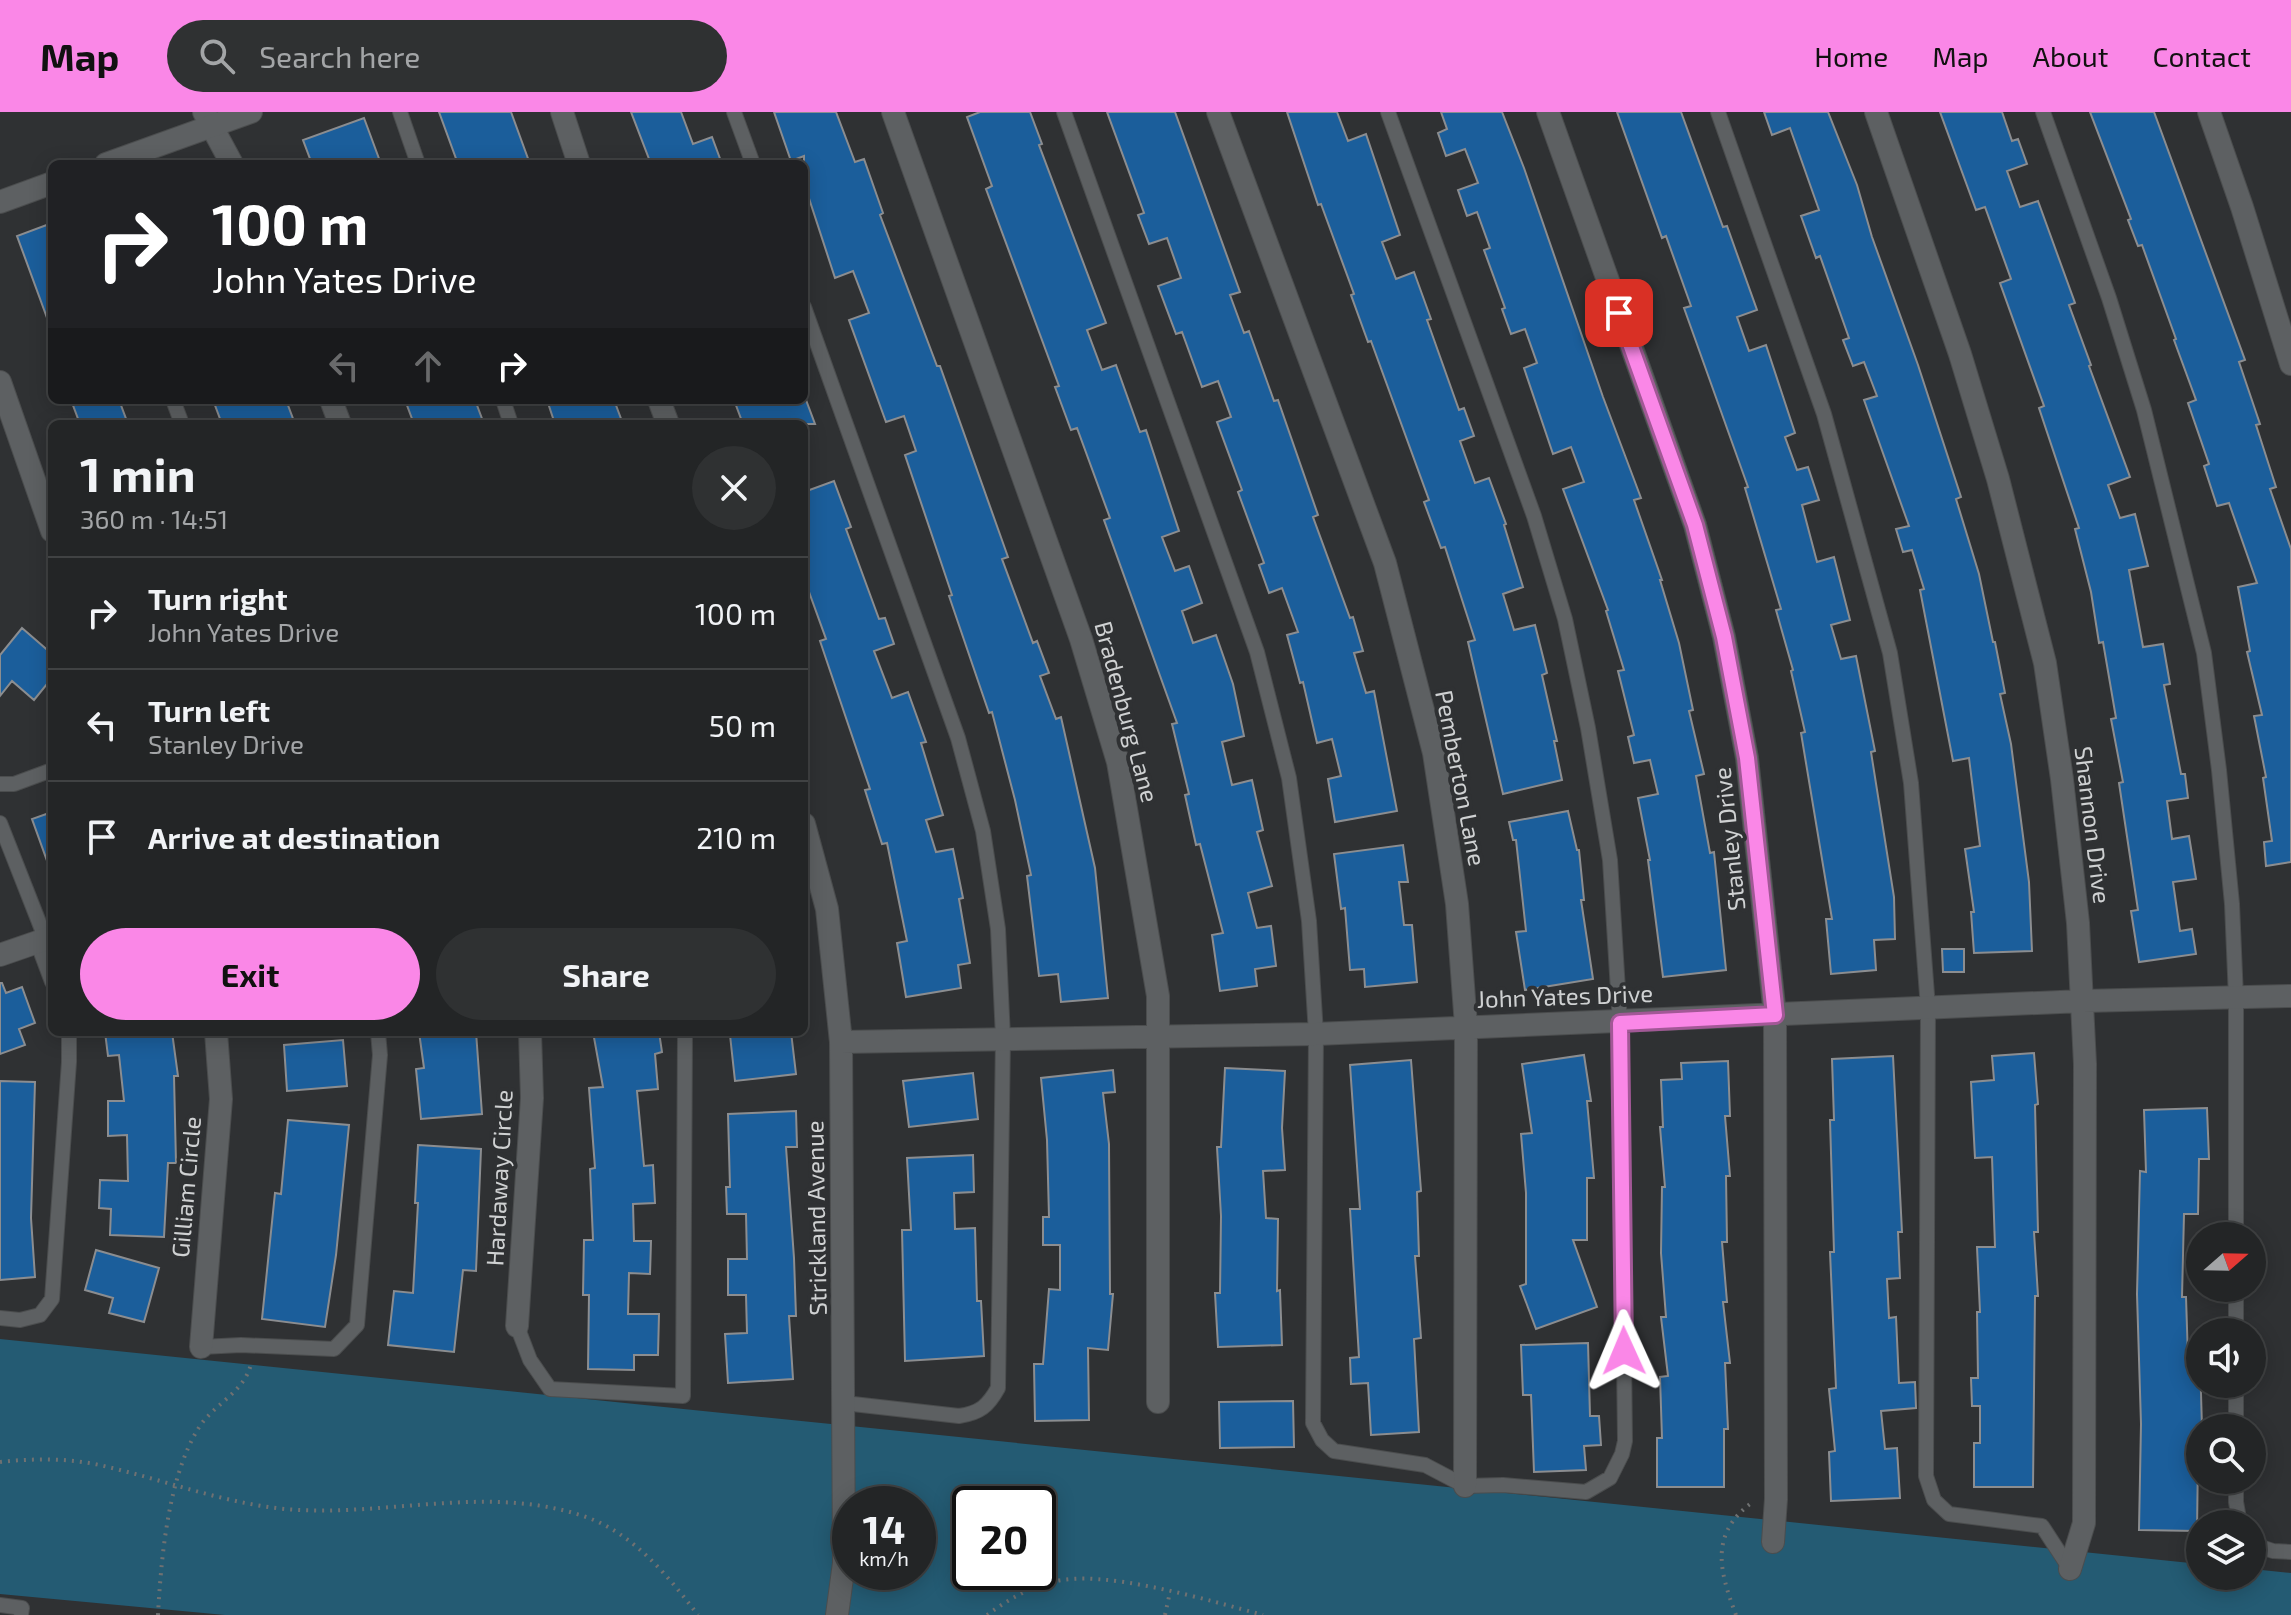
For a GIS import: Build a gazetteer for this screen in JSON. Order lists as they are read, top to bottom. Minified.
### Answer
{"streets":{"street":["Bradenburg Lane","Pemberton Lane","Shannon Drive","Stanley Drive","John Yates Drive","Hardaway Circle","Gilliam Circle","Strickland Avenue"]},"crossings":[["Bradenburg Lane","John Yates Drive"],["Pemberton Lane","John Yates Drive"],["Shannon Drive","John Yates Drive"],["Stanley Drive","John Yates Drive"],["John Yates Drive","Strickland Avenue"]],"north":"right","page":{"header":"Map","search":"Search here","nav":["Home","Map","About","Contact"],"turn":["100 m","John Yates Drive"],"heading":["1 min","360 m · 14:51"],"list":[{"name":"Turn right","note":"John Yates Drive","value":"100 m"},{"name":"Turn left","note":"Stanley Drive","value":"50 m"},{"name":"Arrive at destination","value":"210 m"}],"buttons":["Exit","Share"],"speed":"14 km/h","limit":"20"}}
